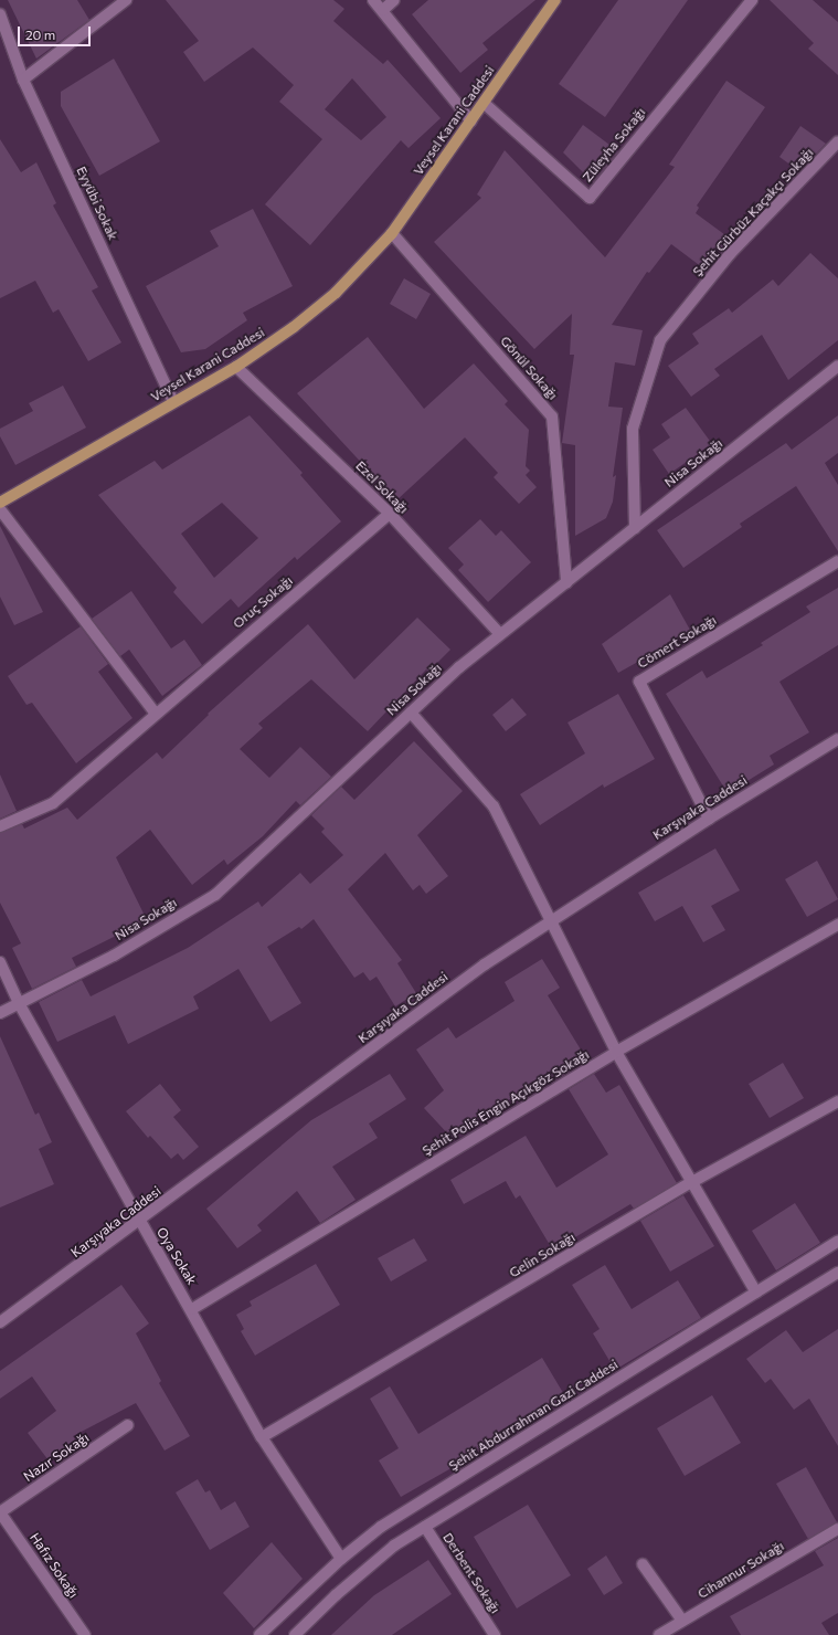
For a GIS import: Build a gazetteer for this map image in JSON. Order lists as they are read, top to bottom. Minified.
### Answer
{"streets":{"main road":["Veysel Karani Caddesi"],"street":["Züleyha Sokağı","Eyyübi Sokak","Şehit Gürbüz Kaçakçı Sokağı","Gönül Sokağı","Nisa Sokağı","Ezel Sokağı","Oruç Sokağı","Cömert Sokağı","Karşıyaka Caddesi","Şehit Polis Engin Açıkgöz Sokağı","Gelin Sokağı","Oya Sokak","Şehit Abdurrahman Gazi Caddesi","Nazır Sokağı","Hafız Sokağı","Cihannur Sokağı","Derbent Sokağı"]},"crossings":[["Veysel Karani Caddesi","Züleyha Sokağı"],["Veysel Karani Caddesi","Eyyübi Sokak"],["Veysel Karani Caddesi","Gönül Sokağı"],["Veysel Karani Caddesi","Ezel Sokağı"],["Şehit Gürbüz Kaçakçı Sokağı","Nisa Sokağı"],["Gönül Sokağı","Nisa Sokağı"],["Nisa Sokağı","Ezel Sokağı"],["Nisa Sokağı","Oya Sokak"],["Ezel Sokağı","Oruç Sokağı"],["Cömert Sokağı","Karşıyaka Caddesi"],["Karşıyaka Caddesi","Oya Sokak"],["Şehit Polis Engin Açıkgöz Sokağı","Oya Sokak"],["Gelin Sokağı","Oya Sokak"],["Oya Sokak","Şehit Abdurrahman Gazi Caddesi"],["Nazır Sokağı","Hafız Sokağı"]],"scale_bar":"20 m"}
